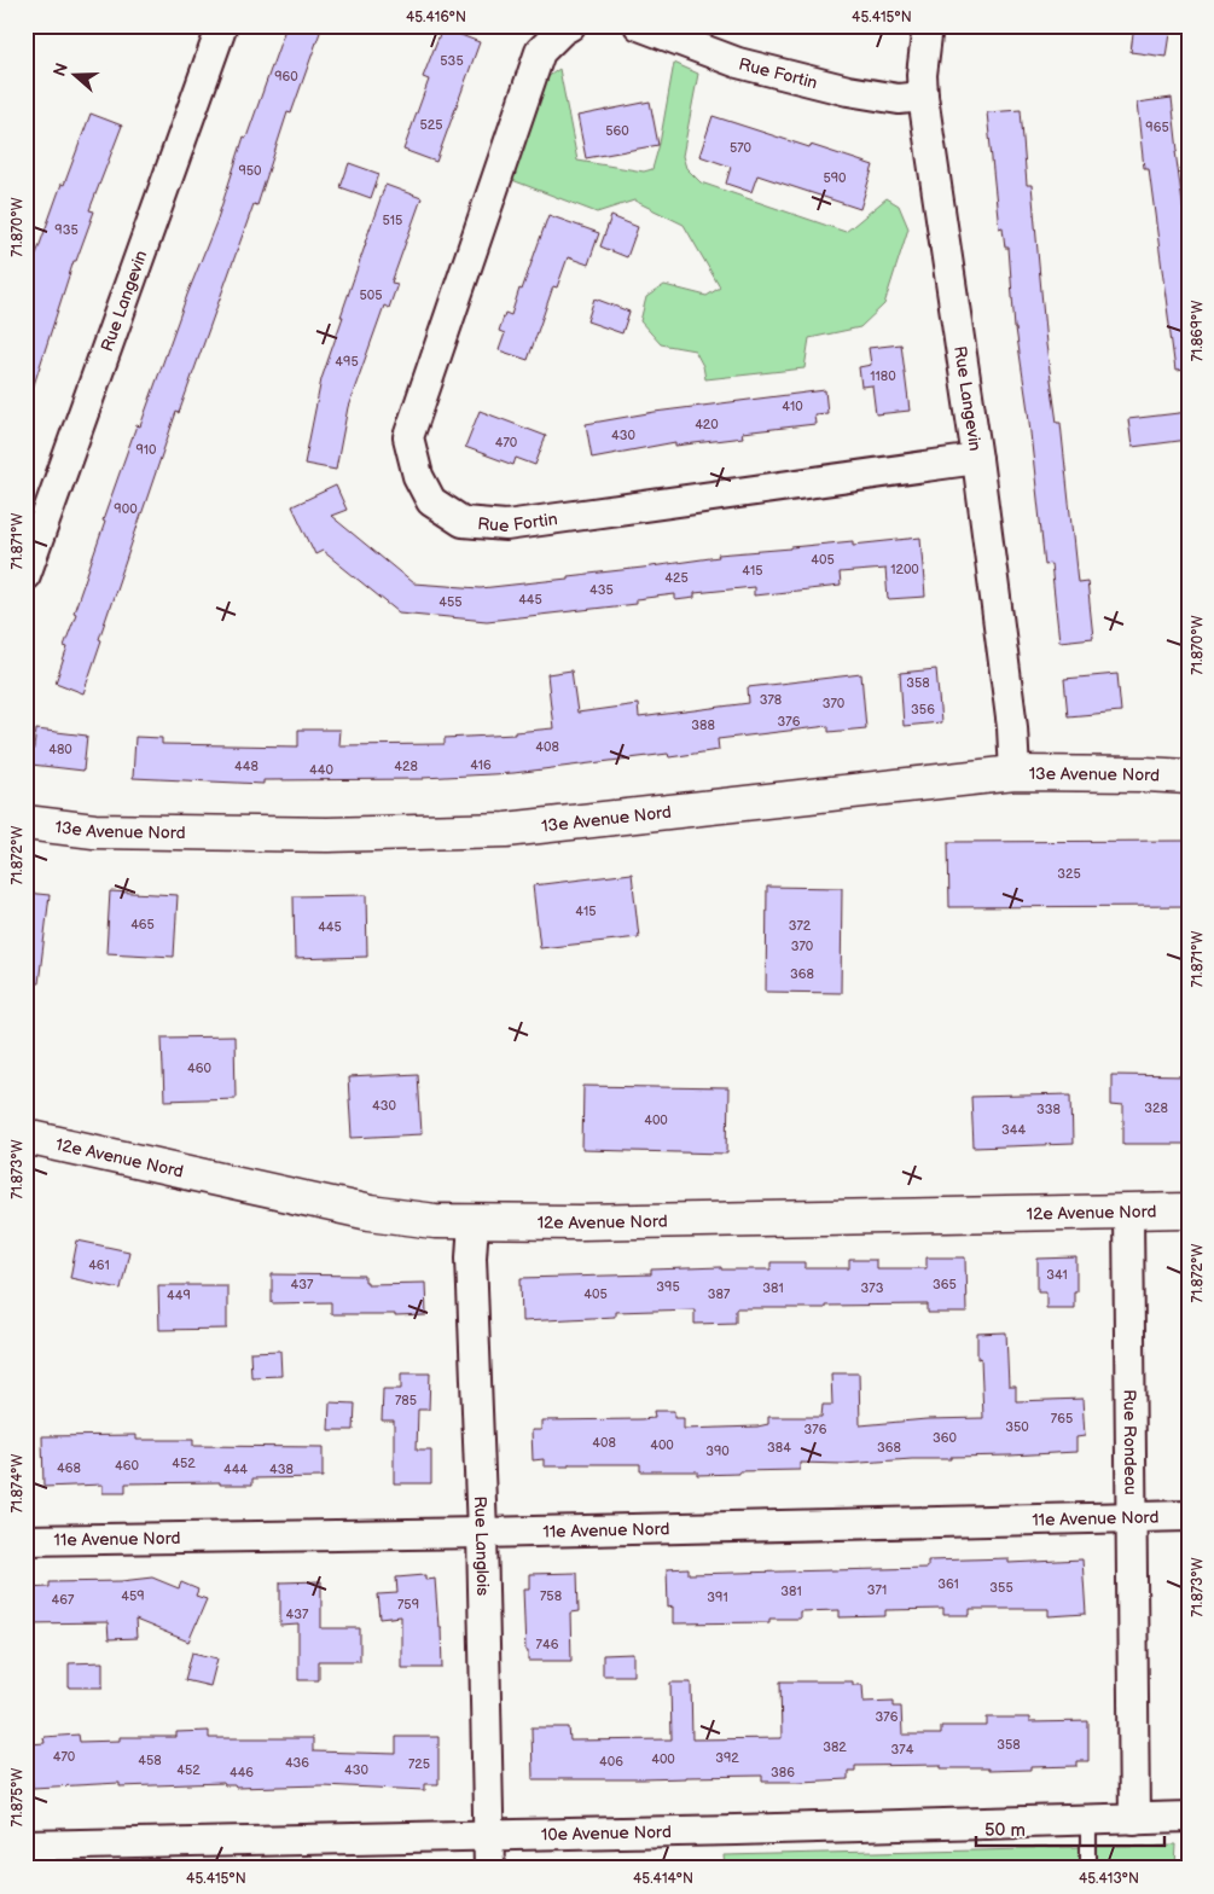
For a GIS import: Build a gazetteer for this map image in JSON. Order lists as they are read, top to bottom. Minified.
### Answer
{"streets":{"main road":["13e Avenue Nord","12e Avenue Nord"],"street":["Rue Fortin","Rue Langevin","Rue Rondeau","11e Avenue Nord","Rue Langlois","10e Avenue Nord"]},"crossings":[["Rue Fortin","Rue Langevin"],["Rue Langevin","13e Avenue Nord"],["12e Avenue Nord","Rue Rondeau"],["12e Avenue Nord","Rue Langlois"],["Rue Rondeau","11e Avenue Nord"],["Rue Rondeau","10e Avenue Nord"],["11e Avenue Nord","Rue Langlois"],["Rue Langlois","10e Avenue Nord"]],"house_numbers":["535","960","525","965","560","570","950","590","515","935","505","495","1180","410","420","430","470","910","900","405","1200","415","425","435","445","455","358","378","370","356","376","388","408","480","416","448","428","440","325","415","465","372","445","370","368","460","430","328","338","400","344","461","341","437","365","395","381","373","405","387","449","785","765","350","376","360","408","400","384","368","390","452","460","468","444","438","361","355","371","381","459","758","391","467","759","437","746","376","358","382","374","470","392","400","458","406","436","725","452","430","446","386"],"scale_bar":"50 m","north":"left","coordinates":["45.416°N","45.415°N","71.870°W","71.869°W","71.871°W","71.872°W","71.873°W","71.874°W","71.875°W","45.414°N","45.413°N"]}
